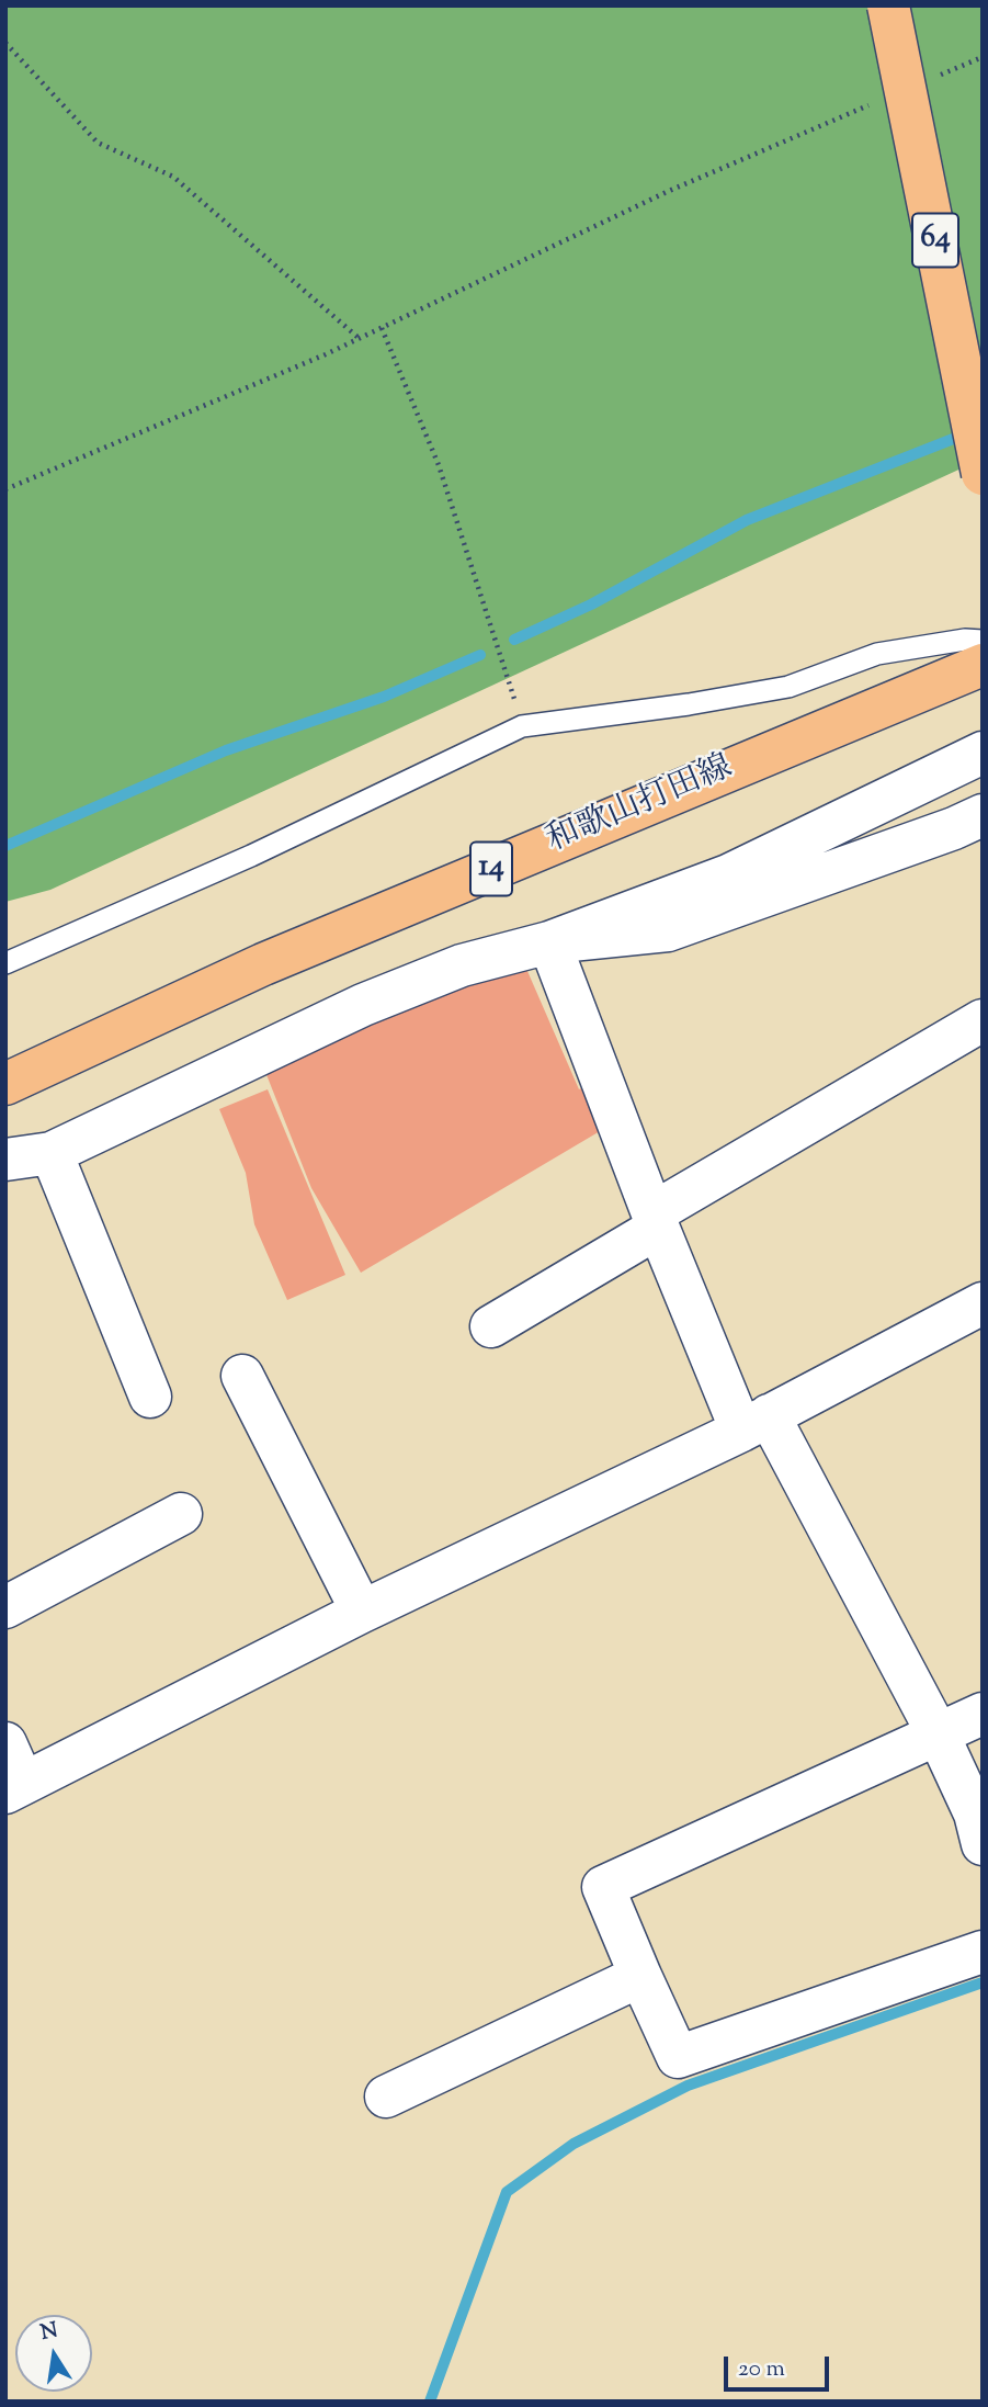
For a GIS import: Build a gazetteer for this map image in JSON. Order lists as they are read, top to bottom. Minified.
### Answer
{"streets":{"main road":["64","和歌山打田線","14"]},"scale_bar":"20 m","north":"top"}
